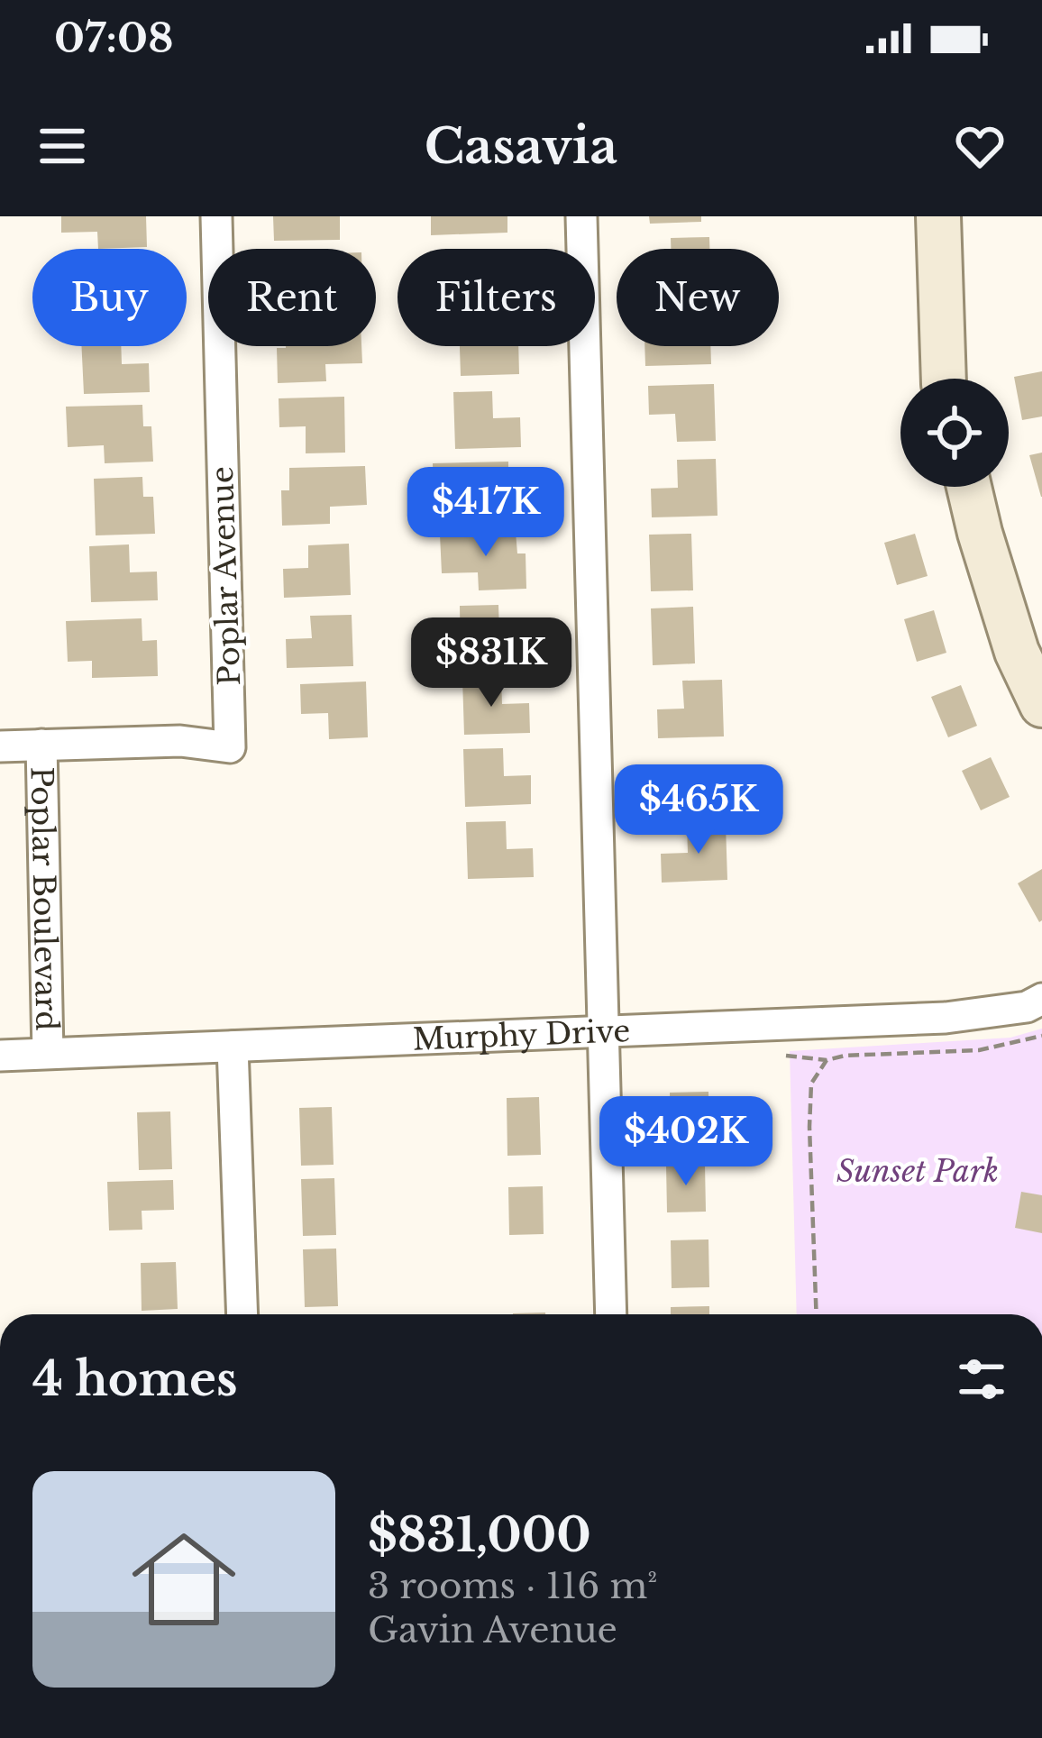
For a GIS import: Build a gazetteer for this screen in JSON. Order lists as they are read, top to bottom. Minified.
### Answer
{"streets":{"street":["Poplar Avenue","Poplar Boulevard","Murphy Drive"]},"crossings":[["Poplar Avenue","Poplar Boulevard"],["Poplar Boulevard","Murphy Drive"]],"parks":["Sunset Park"],"page":{"status":"07:08","header":"Casavia","chip":["Buy","Rent","Filters","New"],"price":["$417K","$831K","$465K","$402K"],"heading":"4 homes","list":[{"name":"$831,000","note":"3 rooms · 116 m² · Gavin Avenue"}]}}
